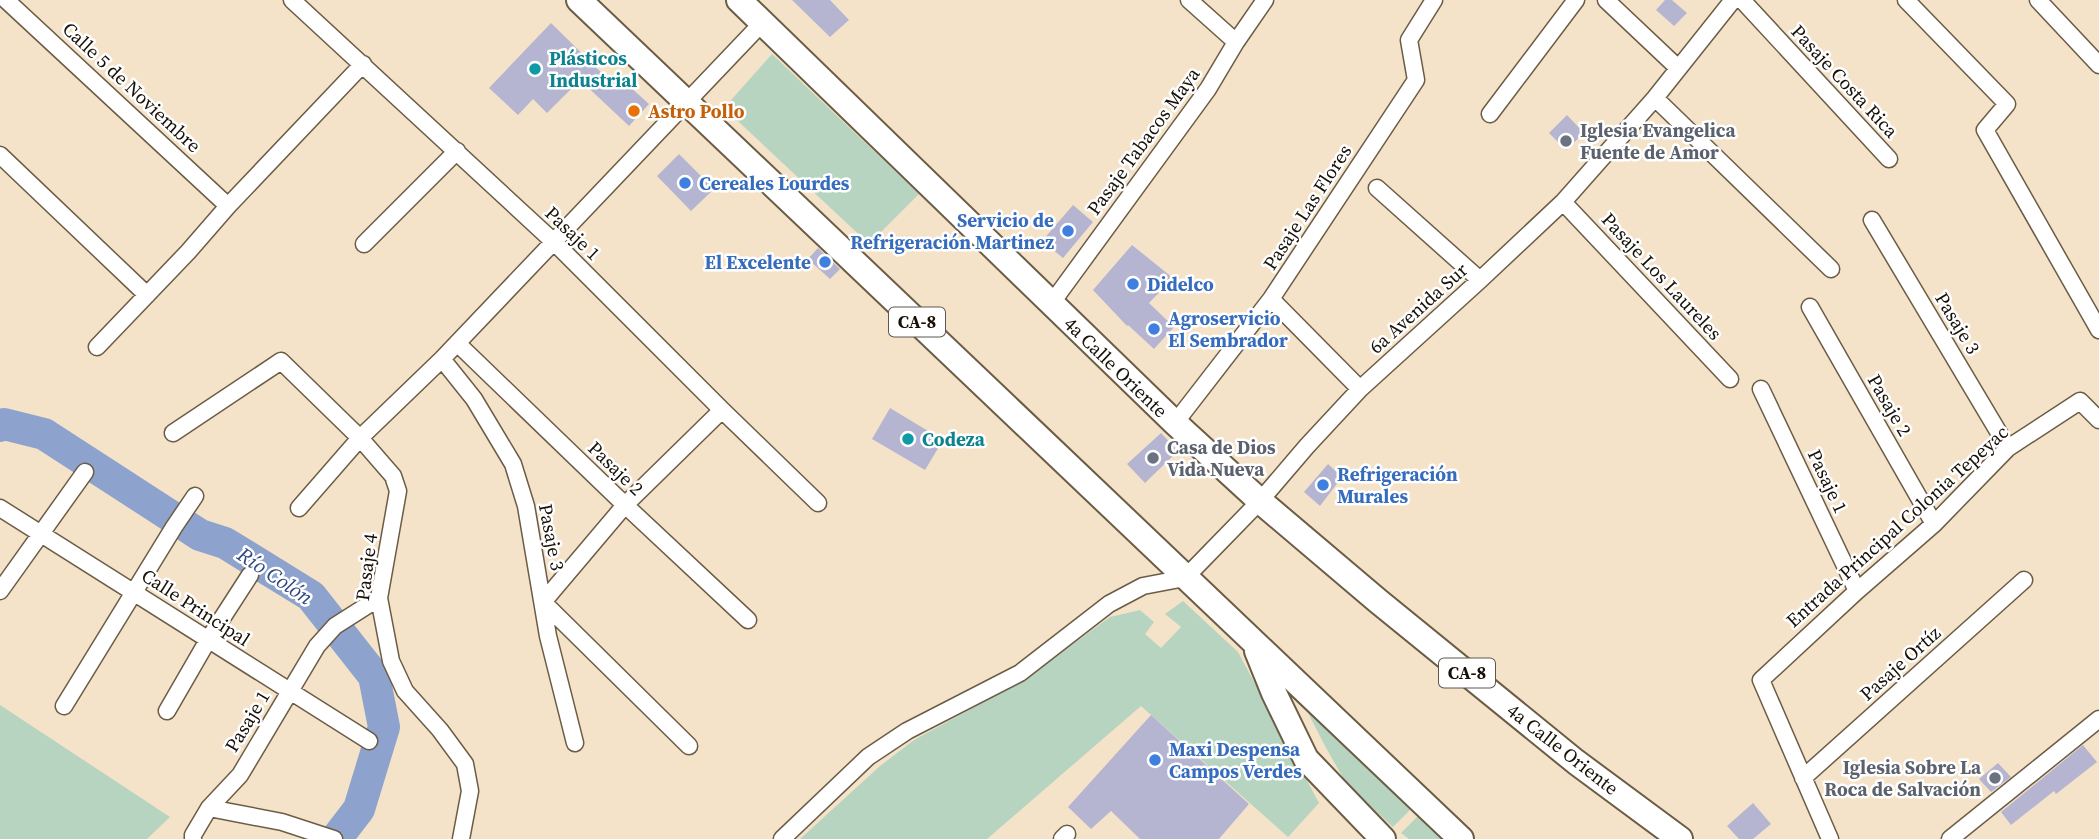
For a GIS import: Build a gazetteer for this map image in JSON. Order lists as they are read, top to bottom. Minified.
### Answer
{"streets":{"highway":["CA-8","4a Calle Oriente"],"street":["Pasaje Costa Rica","Calle 5 de Noviembre","Pasaje Tabacos Maya","Pasaje Las Flores","Pasaje 1","Pasaje Los Laureles","6a Avenida Sur","Pasaje 3","Pasaje 2","Entrada Principal Colonia Tepeyac","Pasaje 4","Calle Principal","Pasaje Ortíz"]},"crossings":[["Pasaje Tabacos Maya","4a Calle Oriente"],["Pasaje Las Flores","4a Calle Oriente"],["Pasaje 1","Entrada Principal Colonia Tepeyac"],["Pasaje 1","Pasaje 4"],["Pasaje 1","Calle Principal"],["Pasaje Los Laureles","6a Avenida Sur"],["6a Avenida Sur","CA-8"],["6a Avenida Sur","4a Calle Oriente"],["Pasaje 3","Entrada Principal Colonia Tepeyac"],["Pasaje 2","Entrada Principal Colonia Tepeyac"],["Entrada Principal Colonia Tepeyac","Pasaje Ortíz"]],"water":["Río Colón"],"places":["Plásticos Industrial","Astro Pollo","Iglesia Evangelica Fuente de Amor","Cereales Lourdes","Servicio de Refrigeración Martinez","El Excelente","Didelco","Agroservicio El Sembrador","Codeza","Casa de Dios Vida Nueva","Refrigeración Murales","Maxi Despensa Campos Verdes","Iglesia Sobre La Roca de Salvación"]}
